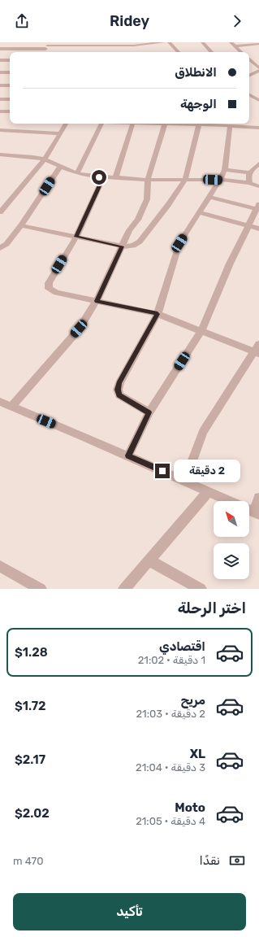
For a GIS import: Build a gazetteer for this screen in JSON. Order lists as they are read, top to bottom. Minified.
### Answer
{"north":"top left","page":{"header":"Ridey","banner":["الانطلاق","الوجهة"],"bubble":"2 دقيقة","heading":"اختر الرحلة","list":[{"name":"اقتصادي","note":"1 دقيقة · 21:02","value":"$1.28"},{"name":"مريح","note":"2 دقيقة · 21:03","value":"$1.72"},{"name":"XL","note":"3 دقيقة · 21:04","value":"$2.17"},{"name":"Moto","note":"4 دقيقة · 21:05","value":"$2.02"}],"pay":["نقدًا","470 m"],"buttons":"تأكيد"}}
